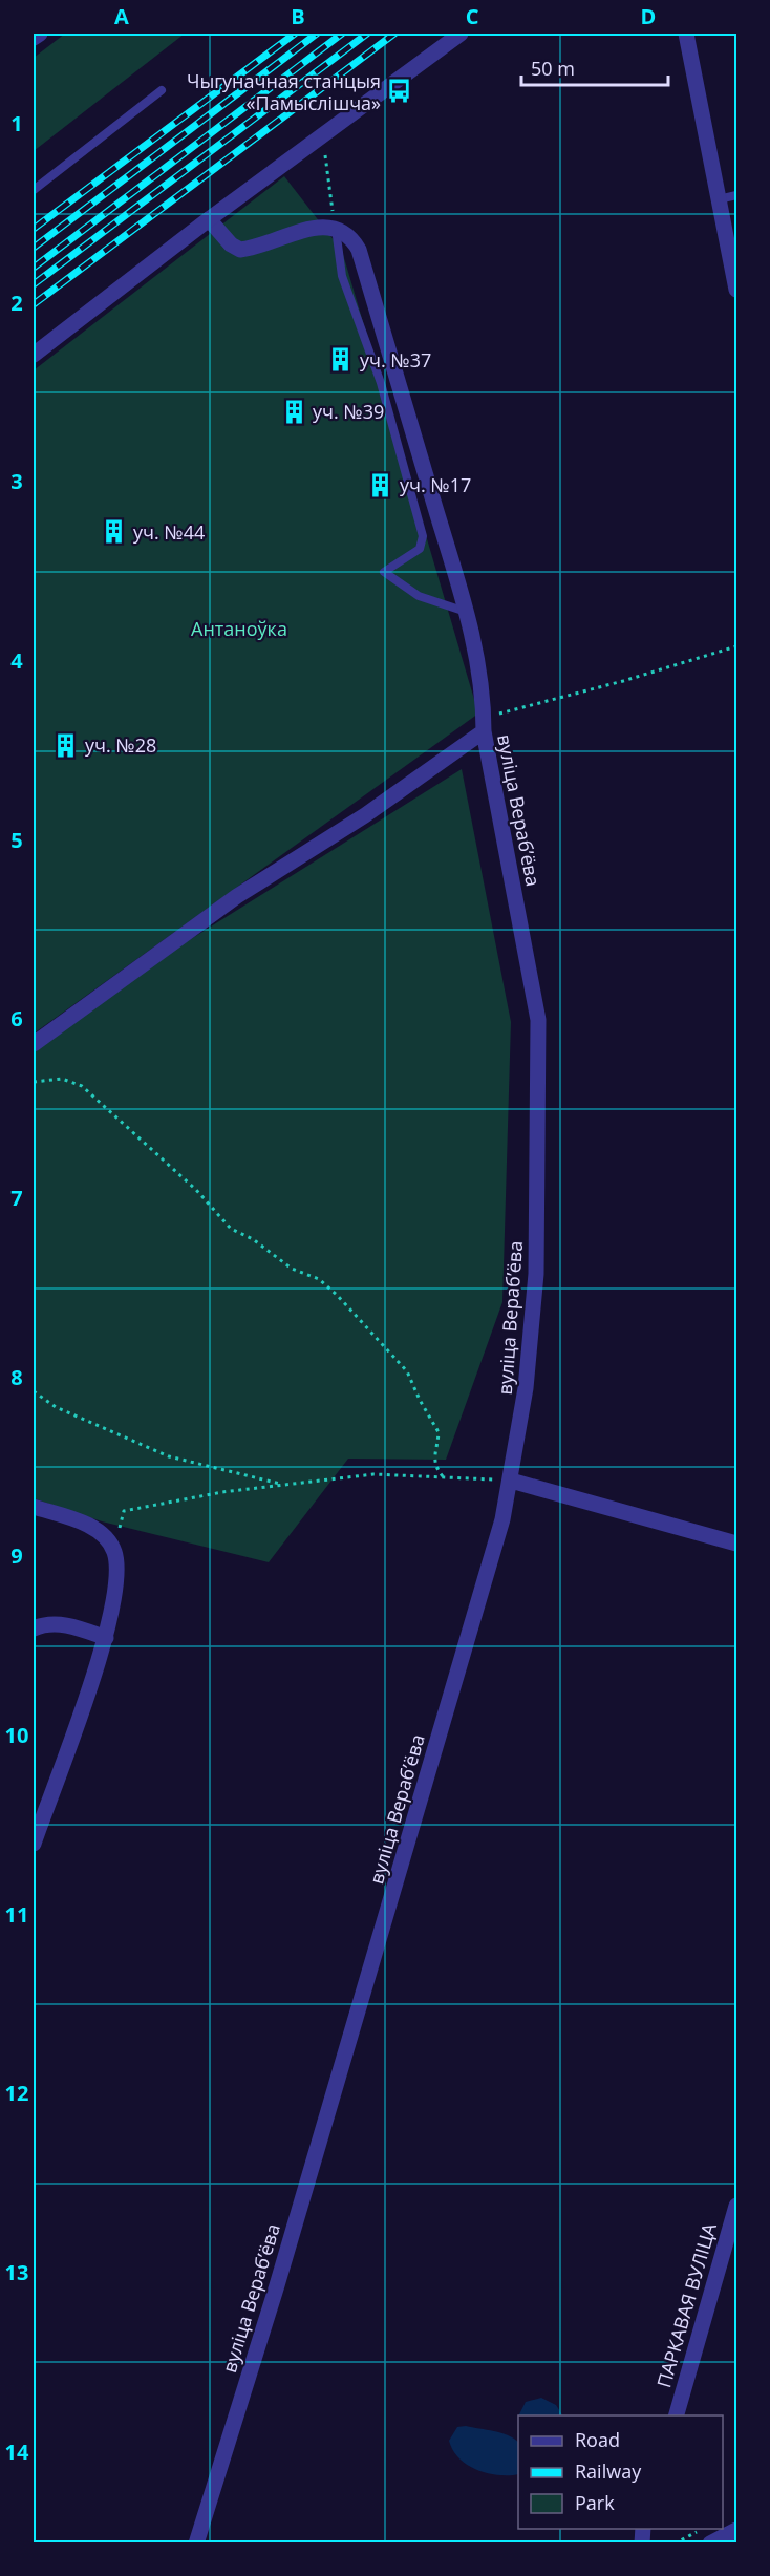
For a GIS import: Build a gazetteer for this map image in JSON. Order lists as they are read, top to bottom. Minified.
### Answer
{"streets":{"street":["вуліца Верабʼёва","ПАРКАВАЯ ВУЛІЦА"]},"parks":["Антаноўка"],"places":{"bus stop":["Чыгуначная станцыя «Памыслішча»"],"building":["уч. №37","уч. №39","уч. №17","уч. №44","уч. №28"]},"legend":["Road","Railway","Park"],"scale_bar":"50 m","grid":{"columns":["A","B","C","D"],"rows":["1","2","3","4","5","6","7","8","9","10","11","12","13","14"]}}
